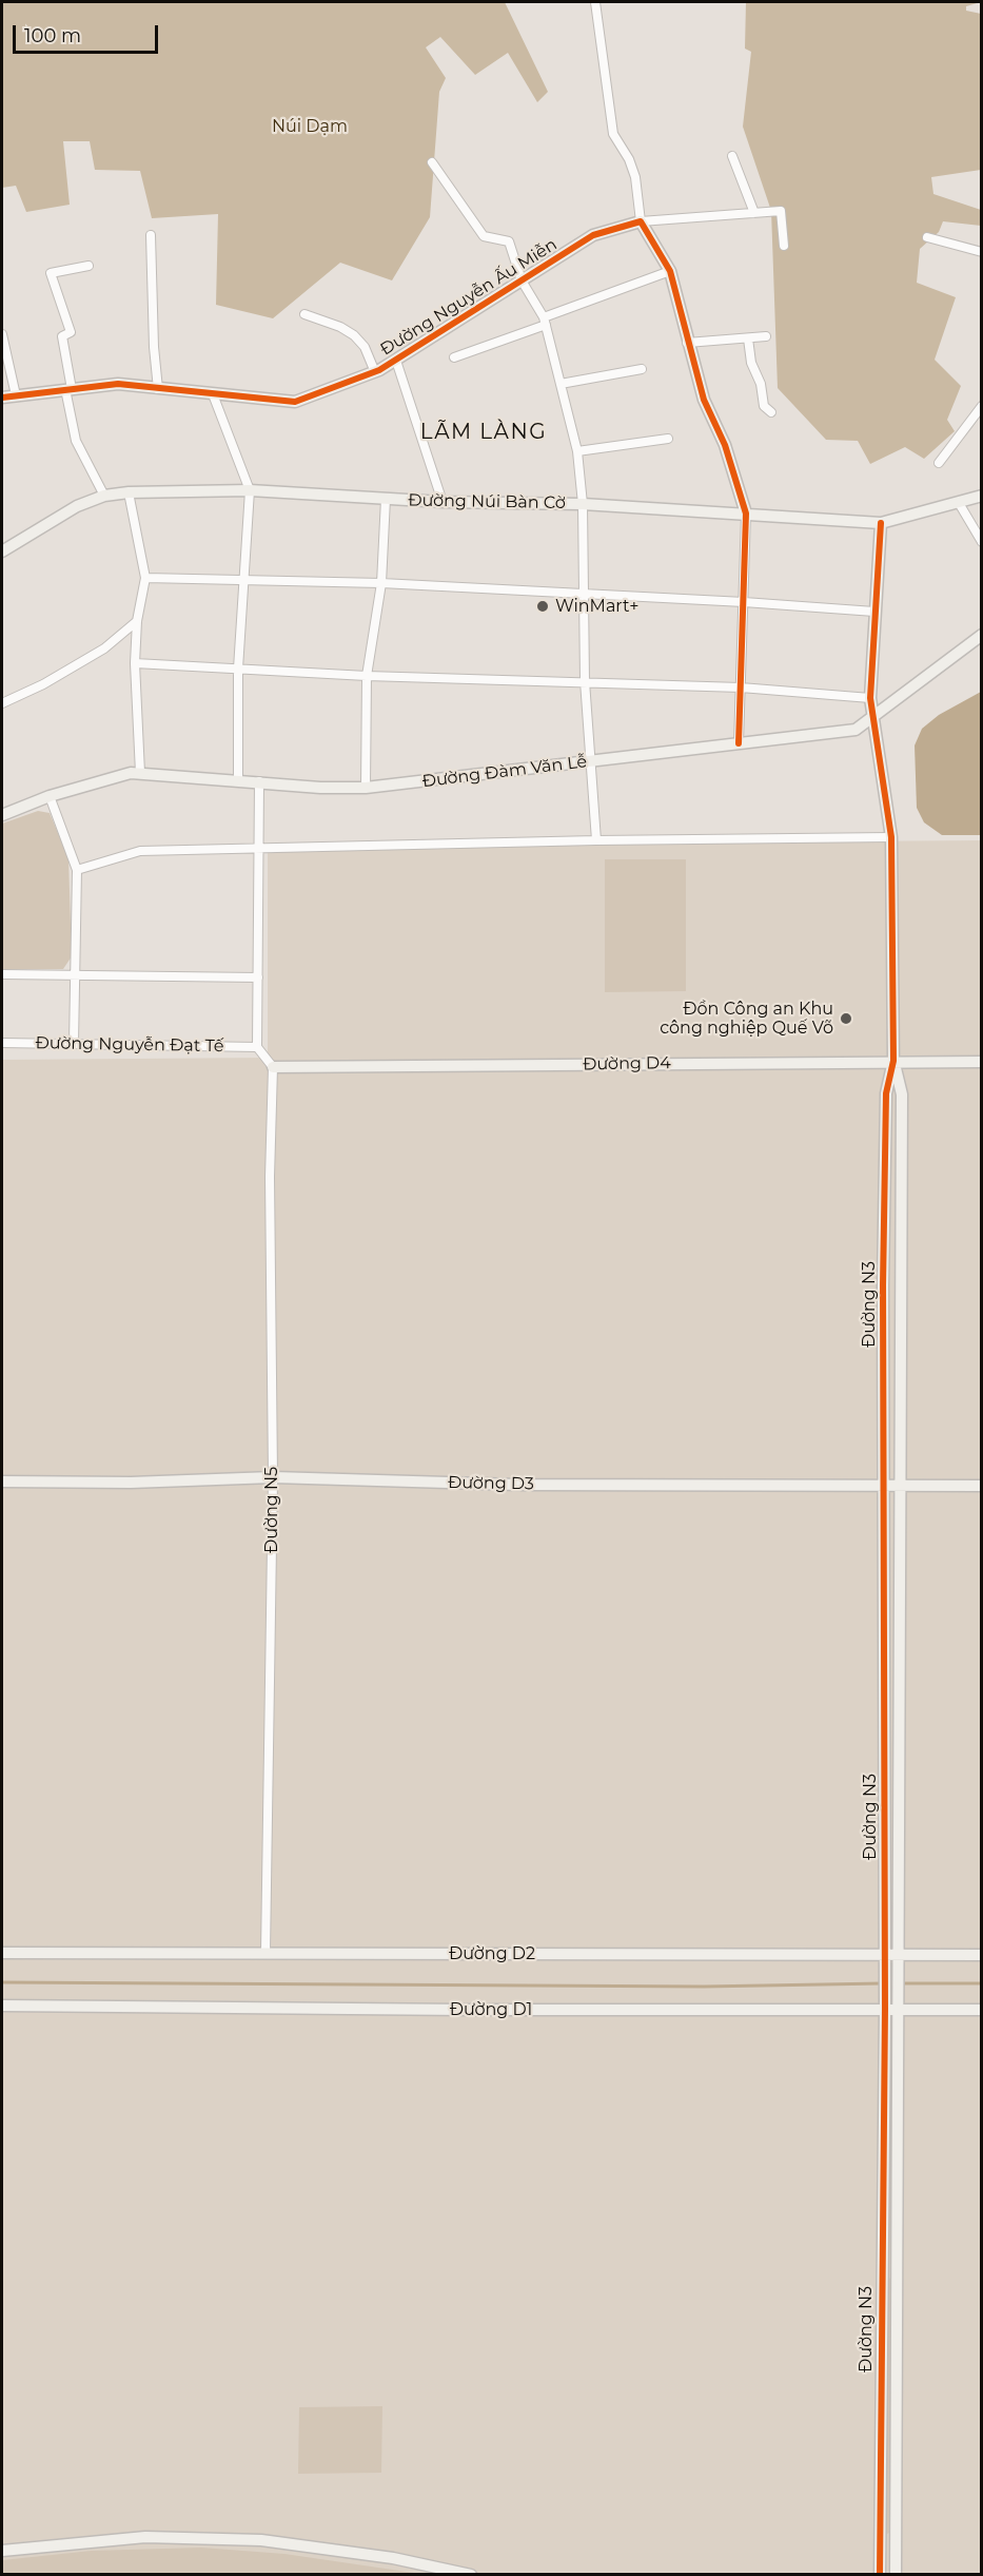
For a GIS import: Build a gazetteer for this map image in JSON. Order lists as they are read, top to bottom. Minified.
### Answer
{"streets":{"street":["Đường Nguyễn Ấu Miễn","Đường Núi Bàn Cờ","Đường Đàm Văn Lễ","Đường Nguyễn Đạt Tế","Đường D4","Đường N3","Đường D3","Đường N5","Đường D2","Đường D1"]},"crossings":[["Đường D4","Đường N3"],["Đường D4","Đường N5"],["Đường N3","Đường D3"],["Đường N3","Đường D2"],["Đường N3","Đường D1"],["Đường D3","Đường N5"],["Đường N5","Đường D2"]],"districts":["LÃM LÀNG"],"parks":["Núi Dạm"],"places":["WinMart+","Đồn Công an Khu công nghiệp Quế Võ"],"scale_bar":"100 m"}
